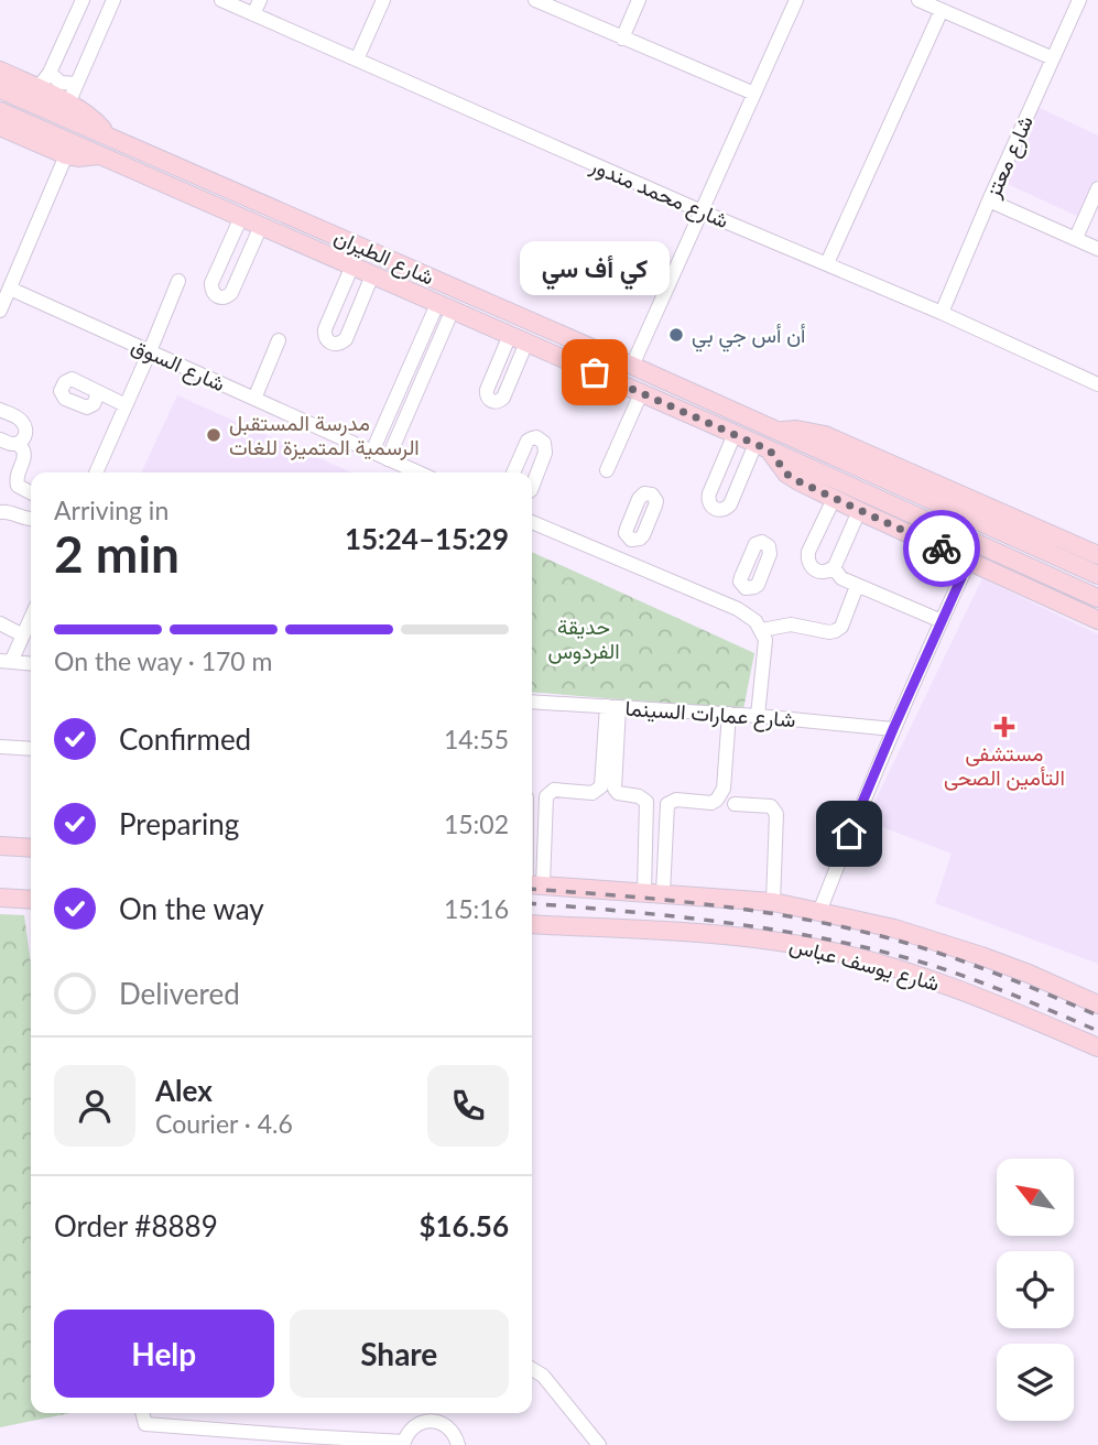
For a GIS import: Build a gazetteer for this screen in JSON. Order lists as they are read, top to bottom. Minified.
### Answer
{"streets":{"main road":["شارع الطيران","شارع يوسف عباس"],"street":["شارع معتز","شارع محمد مندور","شارع السوق","شارع عمارات السينما"]},"crossings":[["شارع معتز","شارع محمد مندور"]],"parks":["حديقة الفردوس"],"places":{"other":["أن أس جي بي","كي أف سي","مدرسة المستقبل الرسمية المتميزة للغات"],"health":["مستشفى التأمين الصحى"]},"north":"top left","page":{"bubble":"كي أف سي","heading":["2 min","Arriving in","15:24–15:29"],"panel":["Alex","Courier · 4.6","Order #8889","$16.56"],"bar":"On the way · 170 m","list":[["Confirmed","14:55"],["Preparing","15:02"],["On the way","15:16"],"Delivered"],"buttons":["Help","Share"]}}
